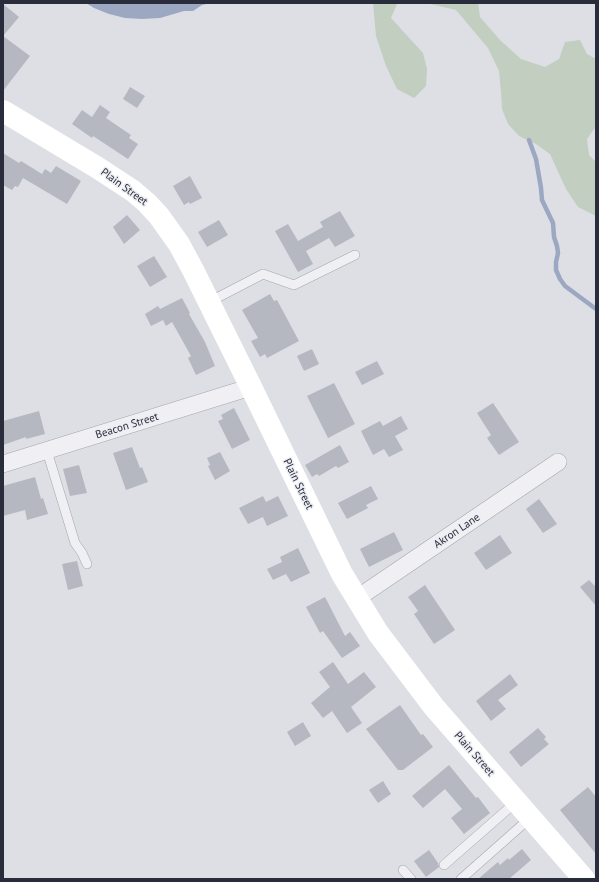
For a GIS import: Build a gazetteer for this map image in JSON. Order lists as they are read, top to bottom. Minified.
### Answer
{"streets":{"main road":["Plain Street"],"street":["Beacon Street","Akron Lane"]},"crossings":[["Plain Street","Beacon Street"],["Plain Street","Akron Lane"]]}
